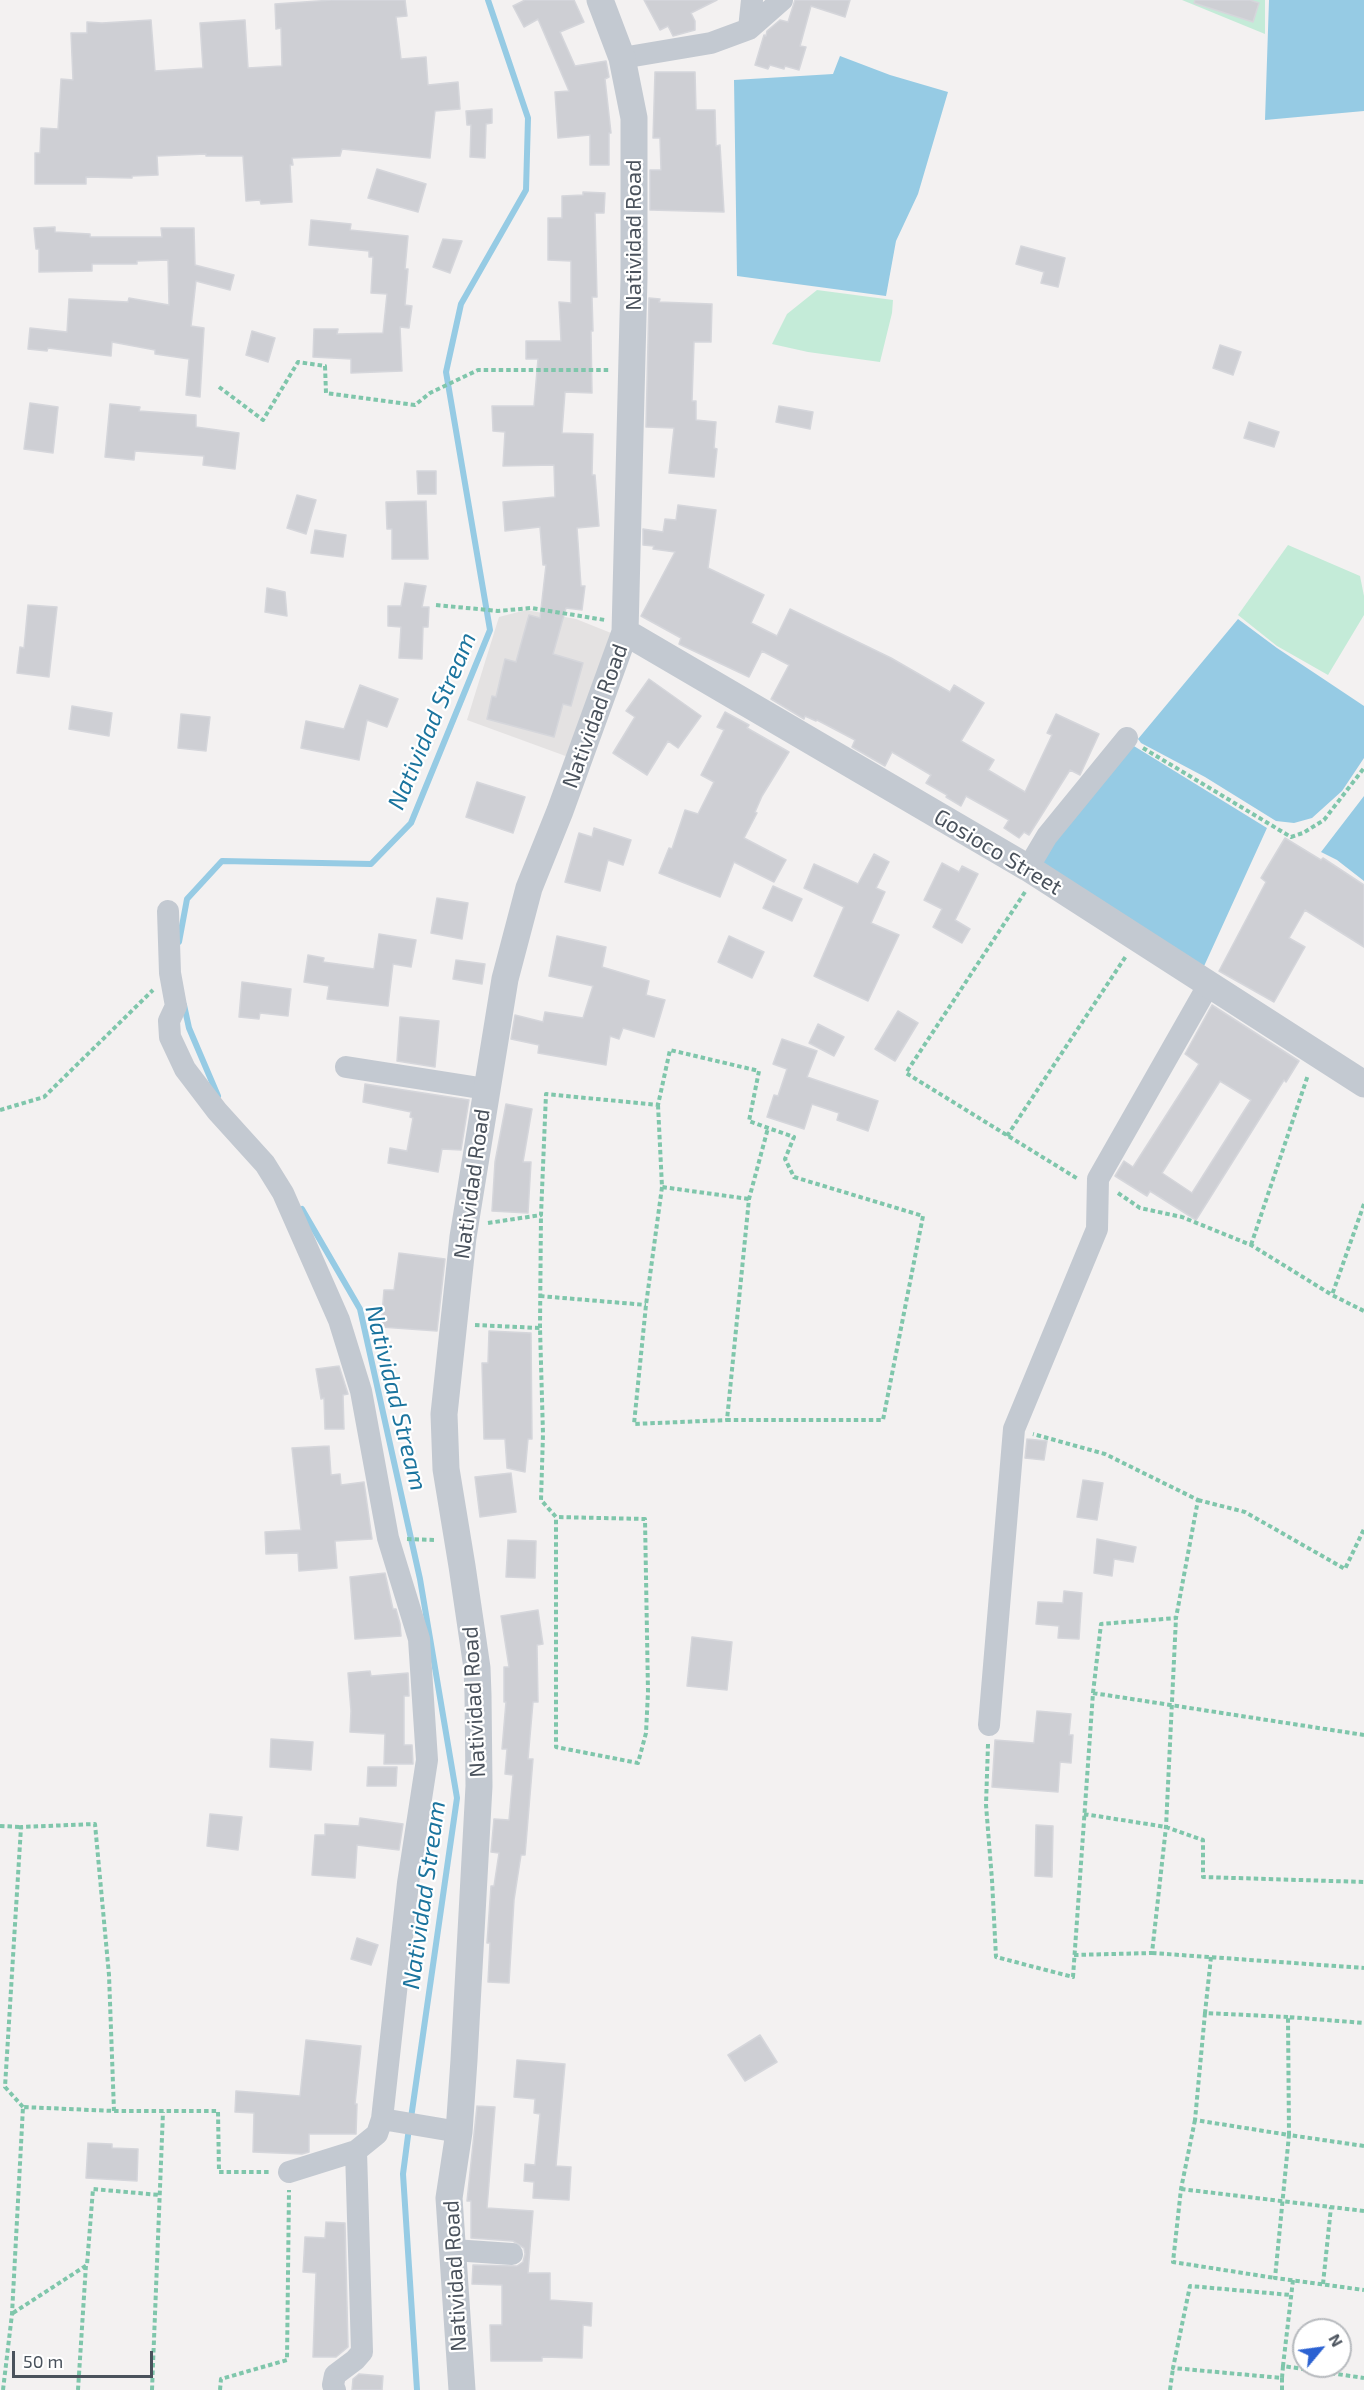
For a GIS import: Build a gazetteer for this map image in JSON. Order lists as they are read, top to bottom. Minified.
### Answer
{"streets":{"street":["Natividad Road","Gosioco Street"]},"crossings":[["Natividad Road","Gosioco Street"]],"water":["Natividad Stream"],"scale_bar":"50 m","north":"top right"}
